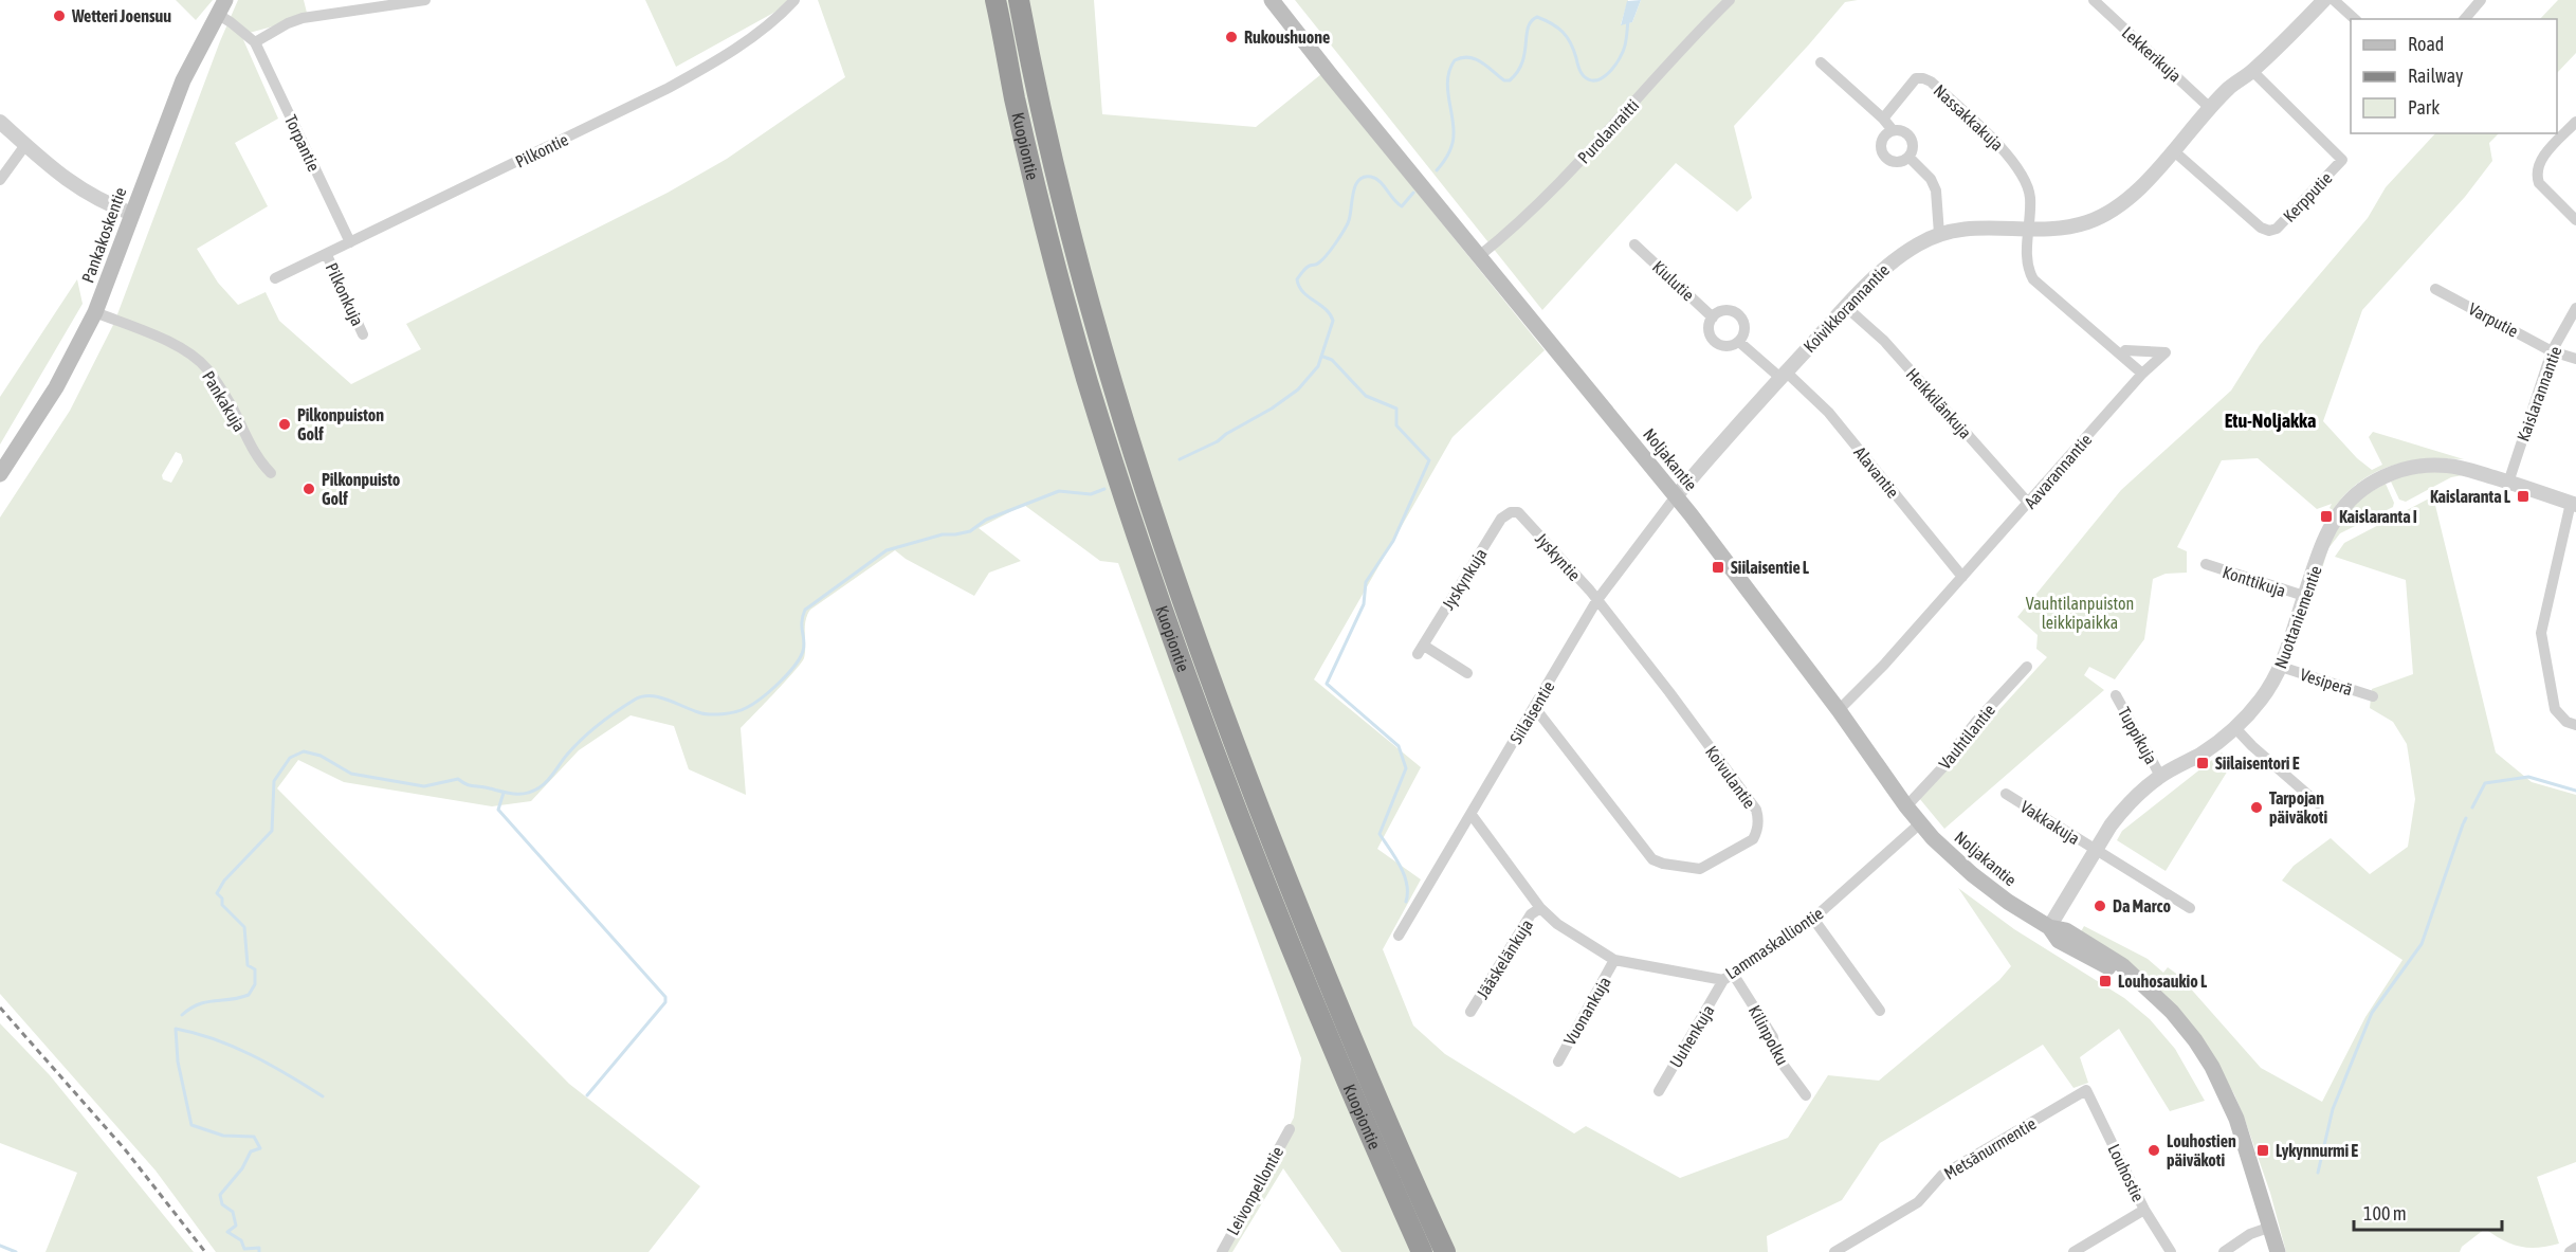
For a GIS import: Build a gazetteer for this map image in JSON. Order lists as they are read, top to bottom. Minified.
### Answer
{"streets":{"highway":["Kuopiontie"],"main road":["Pankakoskentie","Noljakantie"],"street":["Lekkerikuja","Nassakkakuja","Purolanraitti","Torpantie","Pilkontie","Kerpputie","Kiulutie","Pilkonkuja","Koivikkorannantie","Varputie","Kaislarannantie","Pankakuja","Heikkilänkuja","Aavarannantie","Alavantie","Jyskyntie","Jyskynkuja","Konttikuja","Nuottaniementie","Vesiperä","Siilaisentie","Tuppikuja","Vauhtilantie","Koivulantie","Vakkakuja","Lammaskalliontie","Jääskelänkuja","Vuonankuja","Kilinpolku","Uuhenkuja","Metsänurmentie","Louhostie","Leivonpellontie"]},"crossings":[["Lekkerikuja","Koivikkorannantie"],["Nassakkakuja","Koivikkorannantie"],["Purolanraitti","Noljakantie"],["Torpantie","Pilkontie"],["Torpantie","Pankakoskentie"],["Pilkontie","Pilkonkuja"],["Kerpputie","Koivikkorannantie"],["Pankakoskentie","Pankakuja"],["Koivikkorannantie","Heikkilänkuja"],["Koivikkorannantie","Noljakantie"],["Koivikkorannantie","Alavantie"],["Koivikkorannantie","Siilaisentie"],["Varputie","Kaislarannantie"],["Kaislarannantie","Nuottaniementie"],["Heikkilänkuja","Aavarannantie"],["Noljakantie","Aavarannantie"],["Noljakantie","Nuottaniementie"],["Noljakantie","Siilaisentie"],["Noljakantie","Vauhtilantie"],["Noljakantie","Lammaskalliontie"],["Aavarannantie","Alavantie"],["Jyskyntie","Jyskynkuja"],["Jyskyntie","Siilaisentie"],["Jyskyntie","Koivulantie"],["Konttikuja","Nuottaniementie"],["Nuottaniementie","Vesiperä"],["Nuottaniementie","Tuppikuja"],["Nuottaniementie","Vakkakuja"],["Siilaisentie","Koivulantie"],["Siilaisentie","Lammaskalliontie"],["Lammaskalliontie","Jääskelänkuja"],["Lammaskalliontie","Vuonankuja"],["Lammaskalliontie","Kilinpolku"],["Lammaskalliontie","Uuhenkuja"],["Kilinpolku","Uuhenkuja"],["Metsänurmentie","Louhostie"]],"districts":["Etu-Noljakka"],"parks":["Vauhtilanpuiston leikkipaikka"],"places":{"other":["Wetteri Joensuu","Rukoushuone","Pilkonpuiston Golf","Pilkonpuisto Golf","Tarpojan päiväkoti","Da Marco","Louhostien päiväkoti"],"transit":["Kaislaranta L","Kaislaranta I","Siilaisentie L","Siilaisentori E","Louhosaukio L","Lykynnurmi E"]},"legend":["Road","Railway","Park"],"scale_bar":"100 m"}
